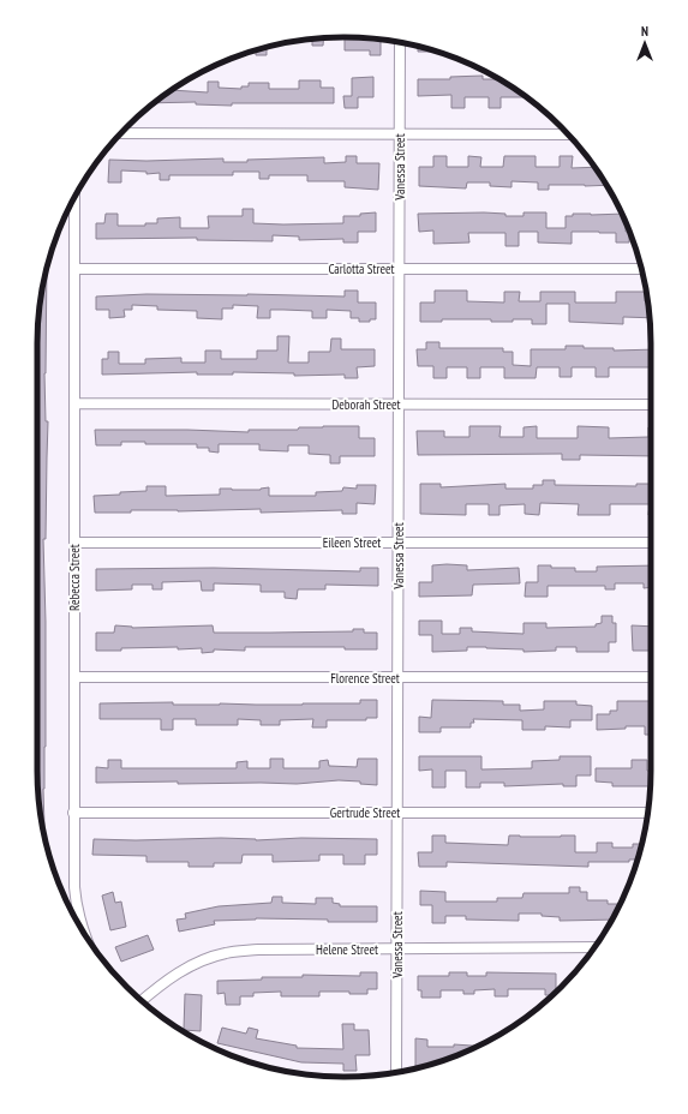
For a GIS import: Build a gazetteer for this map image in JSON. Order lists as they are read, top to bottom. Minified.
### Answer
{"streets":{"street":["Vanessa Street","Carlotta Street","Deborah Street","Eileen Street","Rebecca Street","Florence Street","Gertrude Street","Helene Street"]},"crossings":[["Vanessa Street","Carlotta Street"],["Vanessa Street","Deborah Street"],["Vanessa Street","Eileen Street"],["Vanessa Street","Florence Street"],["Vanessa Street","Gertrude Street"],["Vanessa Street","Helene Street"],["Carlotta Street","Rebecca Street"],["Deborah Street","Rebecca Street"],["Eileen Street","Rebecca Street"],["Rebecca Street","Florence Street"],["Rebecca Street","Gertrude Street"]],"north":"top"}
